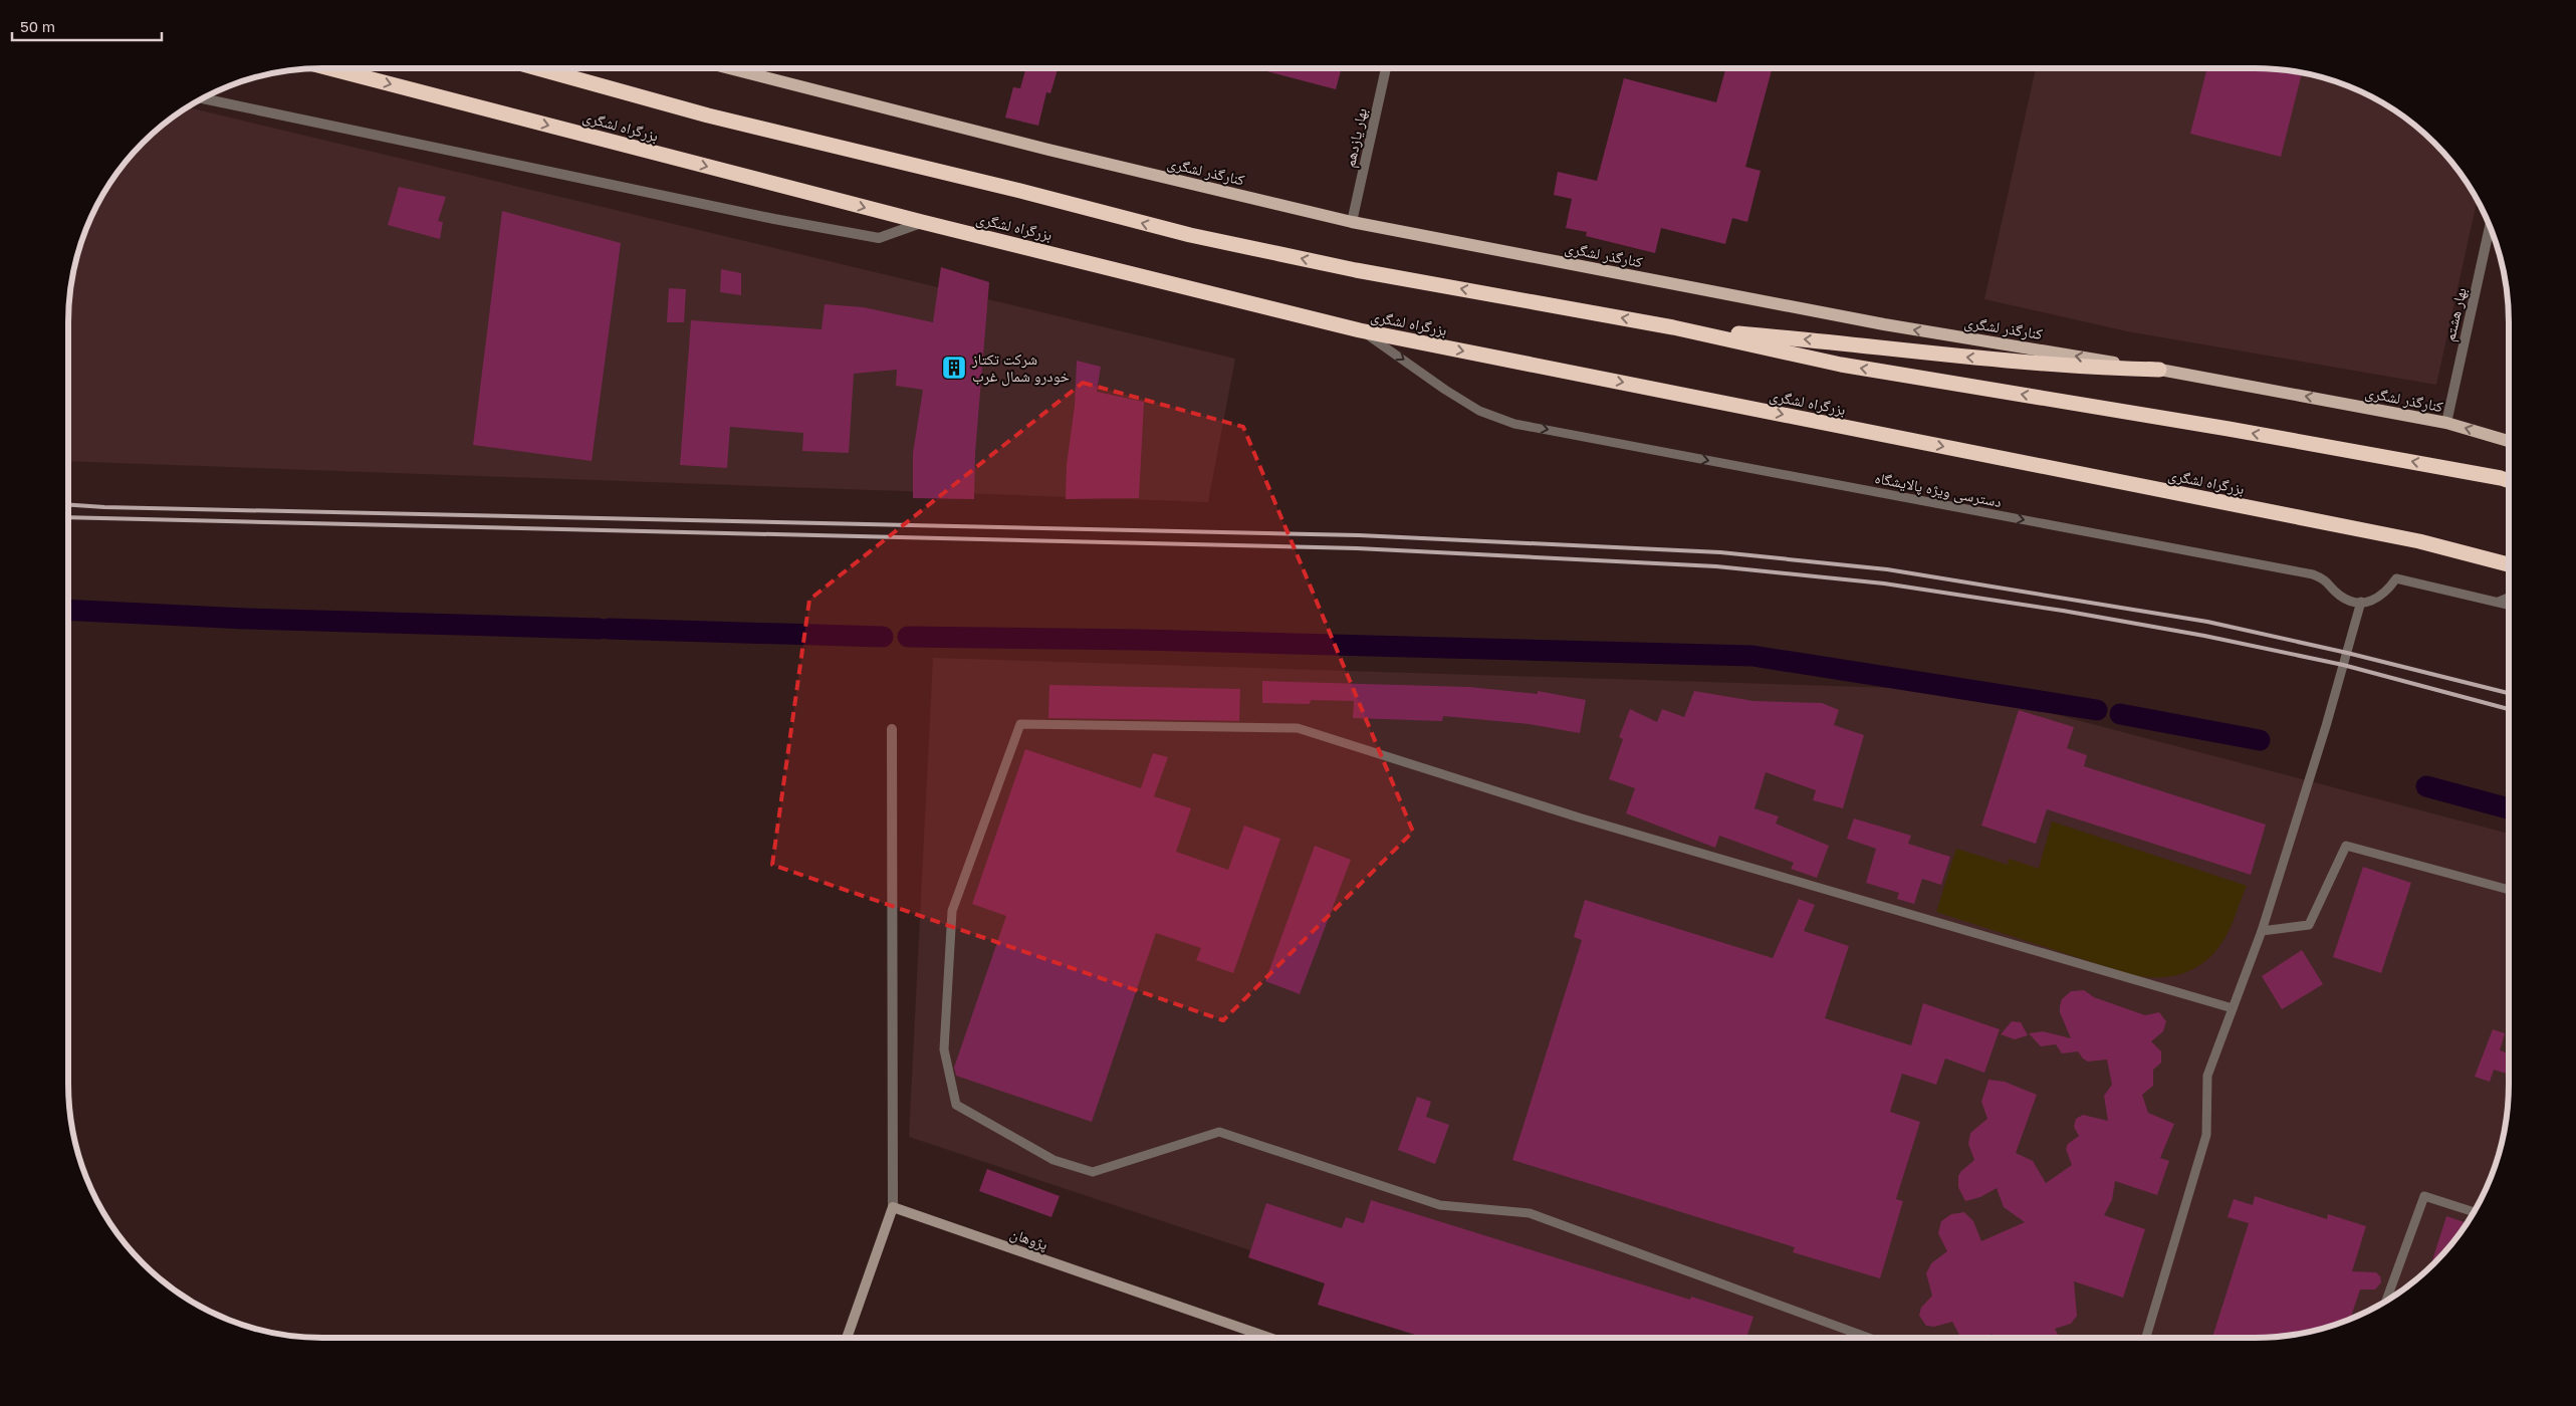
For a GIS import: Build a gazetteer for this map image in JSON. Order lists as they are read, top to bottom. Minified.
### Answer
{"streets":{"highway":["بزرگراه لشگری"],"main road":["کنارگذر لشگری","پژوهان"],"street":["بهار یازدهم","بهار هشتم"],"lane":["دسترسی ویژه پالایشگاه"]},"crossings":[["بزرگراه لشگری","دسترسی ویژه پالایشگاه"],["بهار یازدهم","کنارگذر لشگری"],["کنارگذر لشگری","بهار هشتم"]],"one_way":["کنارگذر لشگری","دسترسی ویژه پالایشگاه"],"places":{"building":["شرکت تکتاز خودرو شمال غرب"]},"scale_bar":"50 m"}
